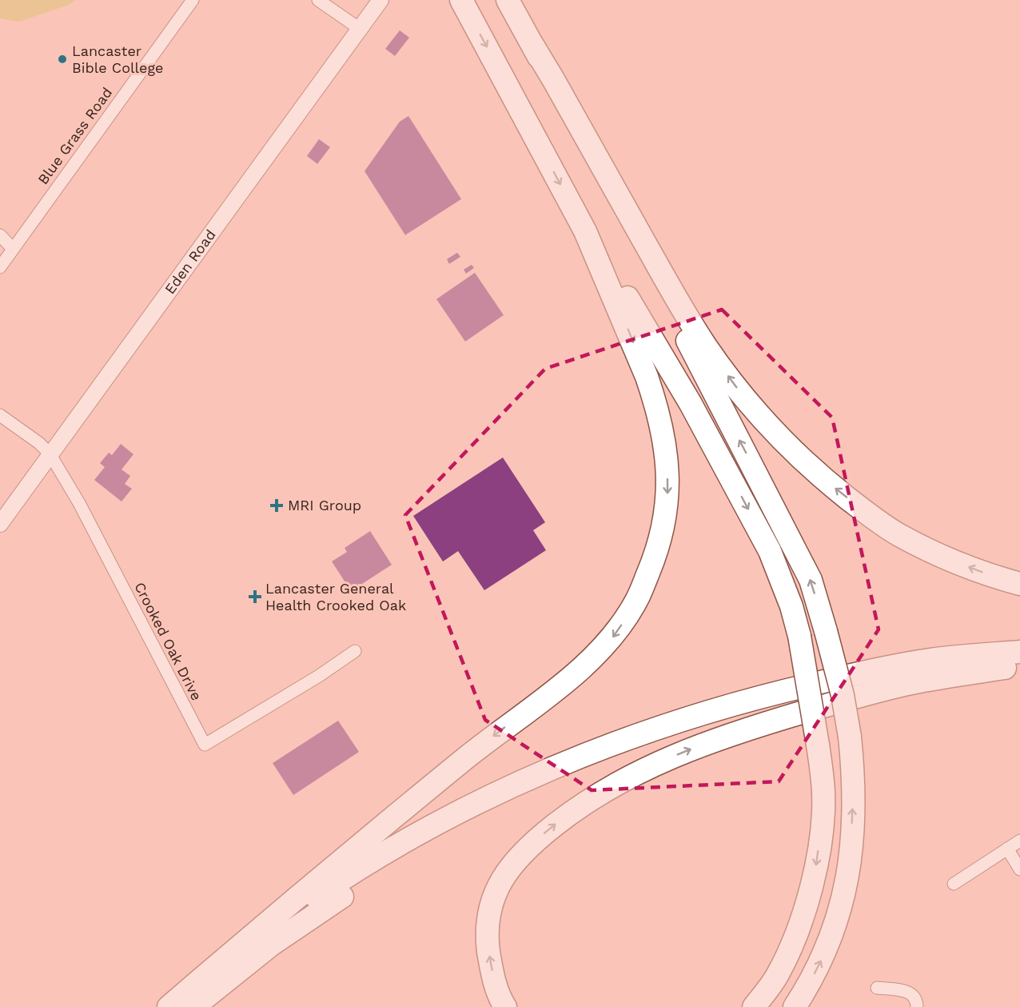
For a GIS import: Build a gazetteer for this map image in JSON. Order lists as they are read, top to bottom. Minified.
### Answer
{"streets":{"street":["Blue Grass Road","Eden Road","Crooked Oak Drive"]},"crossings":[["Eden Road","Crooked Oak Drive"]],"places":{"other":["Lancaster Bible College"],"health":["MRI Group","Lancaster General Health Crooked Oak"]}}
